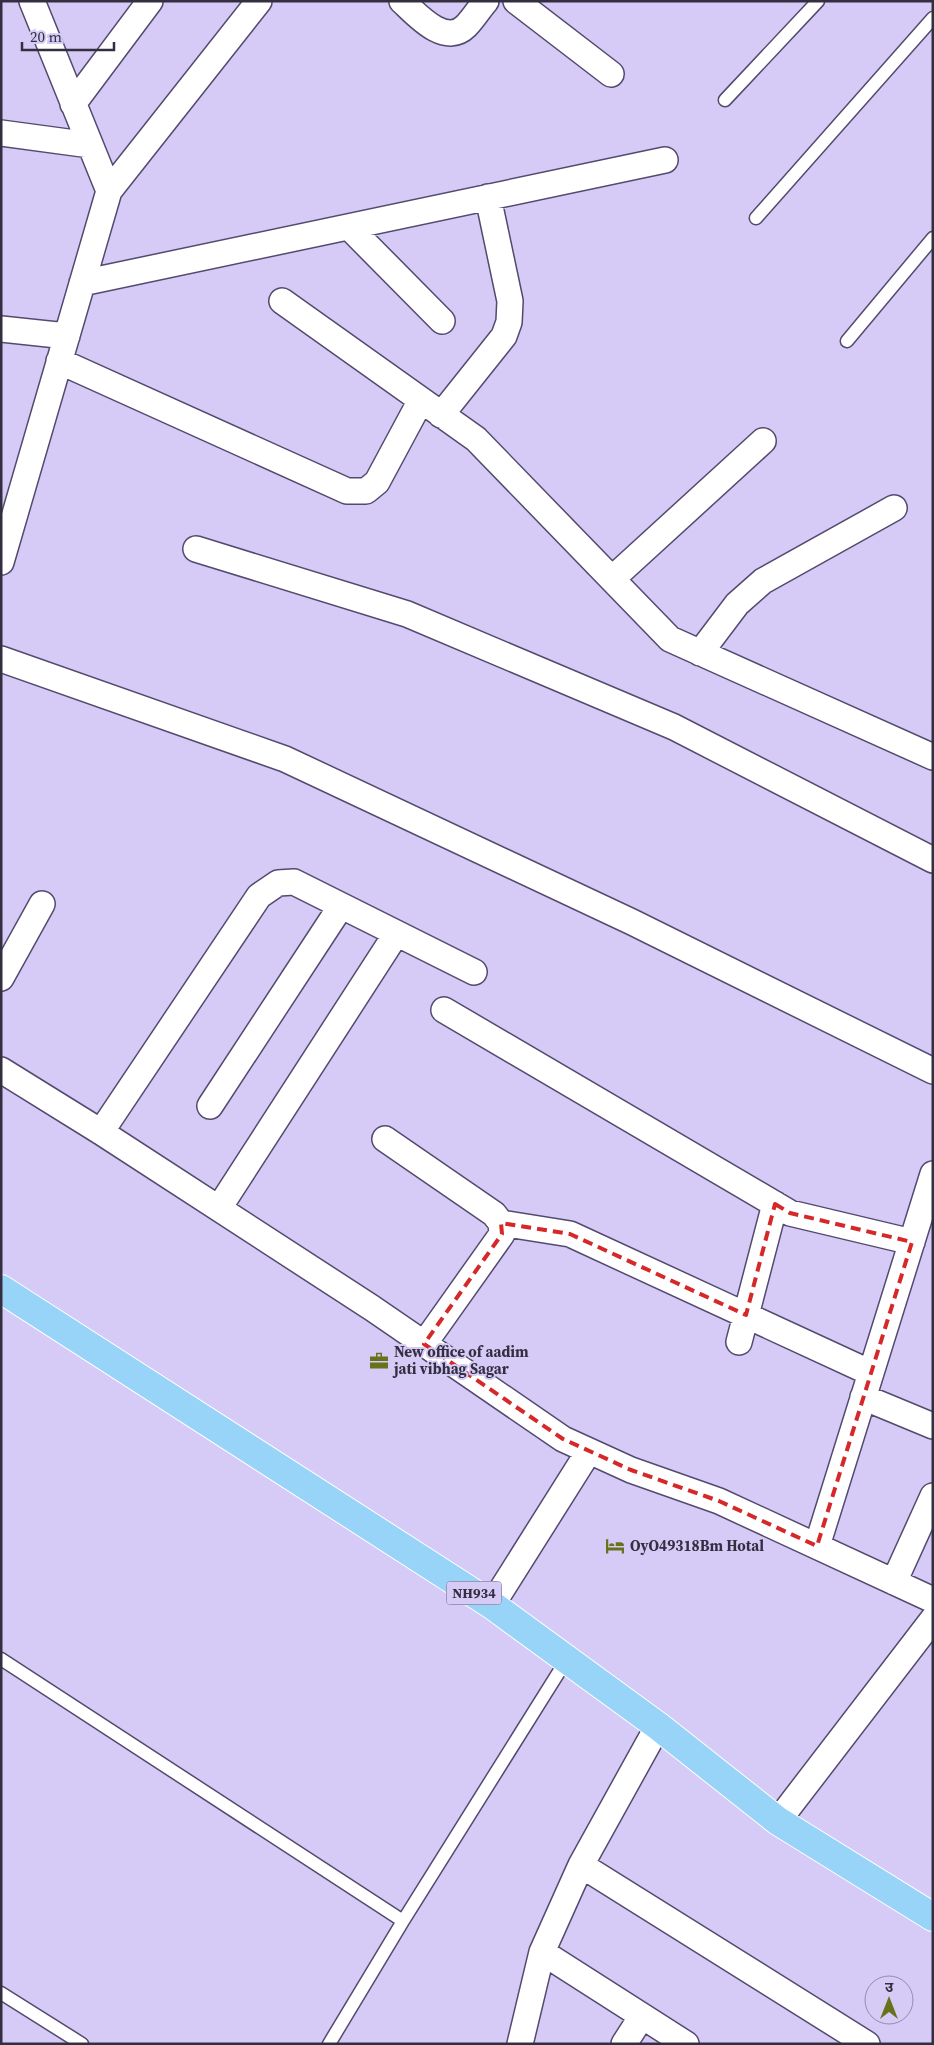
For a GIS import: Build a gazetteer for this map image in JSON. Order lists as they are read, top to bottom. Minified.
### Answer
{"streets":{"highway":["NH934"]},"places":{"office":["New office of aadim jati vibhag Sagar"],"hotel":["OyO49318Bm Hotal"]},"scale_bar":"20 m","north":"top"}
